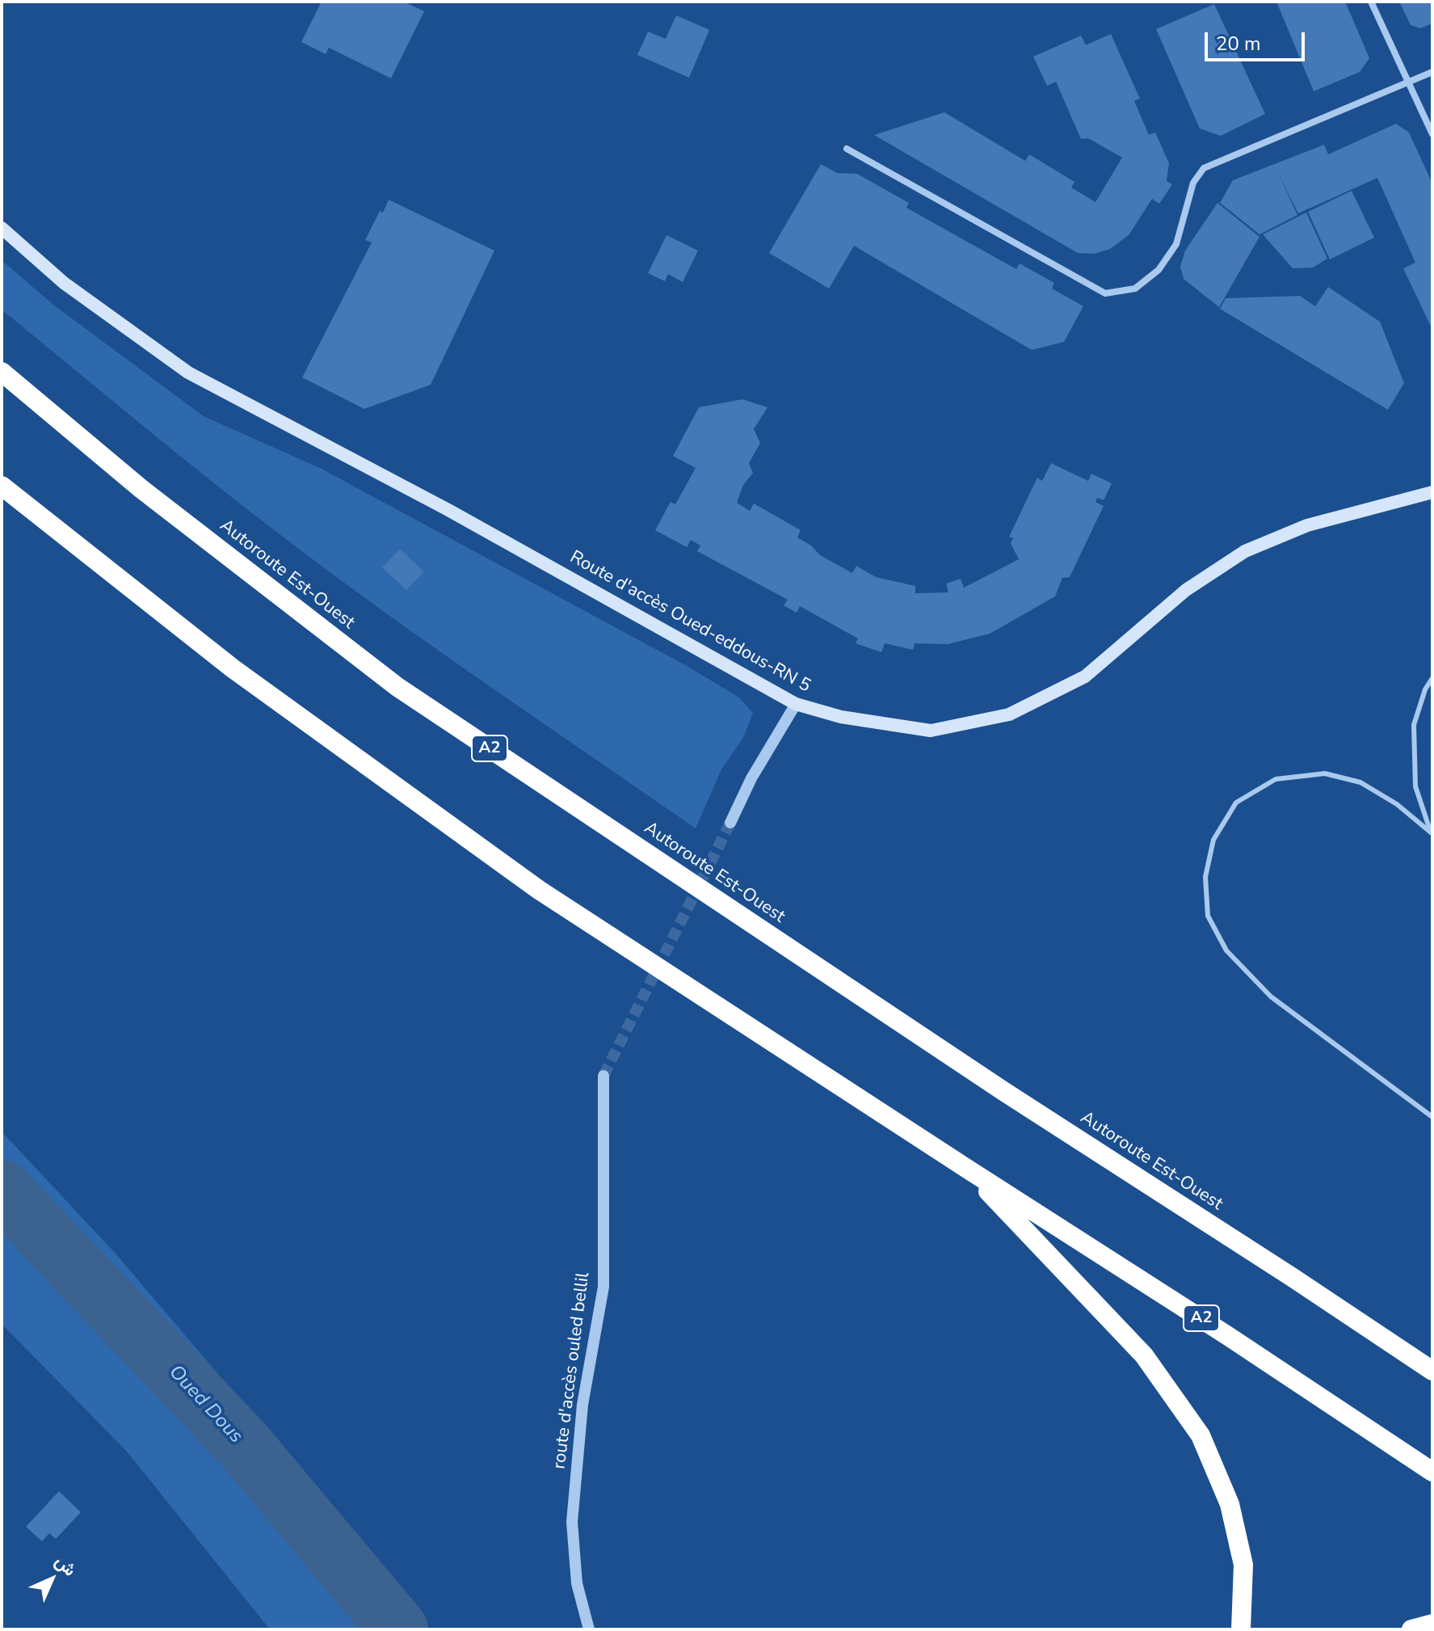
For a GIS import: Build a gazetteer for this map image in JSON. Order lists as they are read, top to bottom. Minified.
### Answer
{"streets":{"highway":["Autoroute Est-Ouest","A2"],"main road":["Route d'accès Oued-eddous-RN 5"],"street":["route d'accès ouled bellil"]},"water":["Oued Dous"],"scale_bar":"20 m","north":"top right"}
